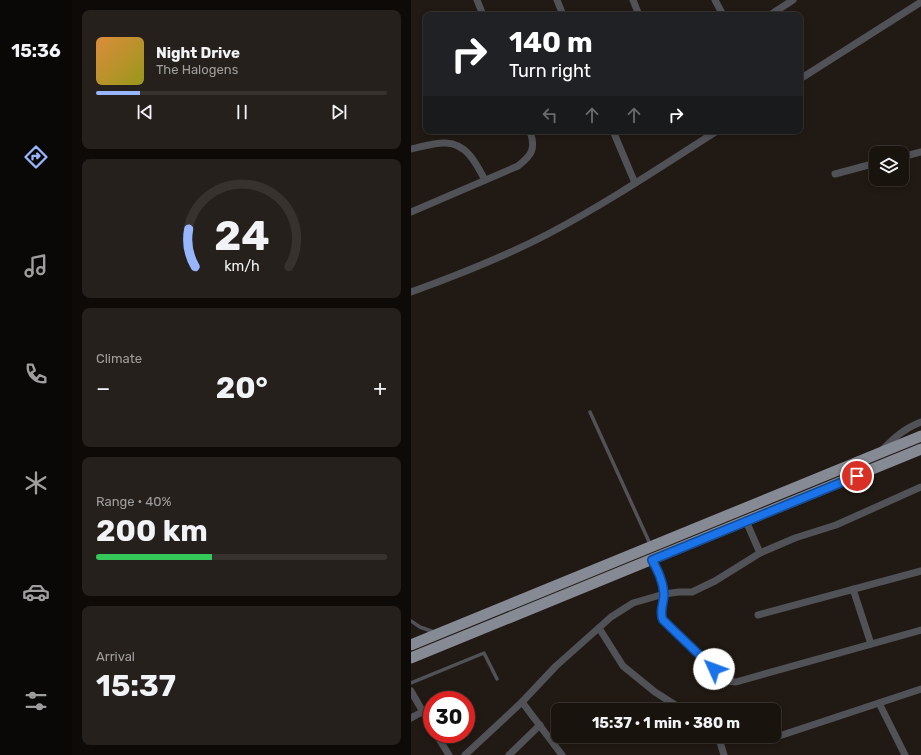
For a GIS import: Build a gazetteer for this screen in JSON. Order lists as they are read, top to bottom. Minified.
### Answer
{"page":{"tabs":"15:36","turn":["140 m","Turn right"],"song":["Night Drive","The Halogens"],"tile":["Climate",["Range · 40%","200 km"],["Arrival","15:37"]],"heat":["−","20°","+"],"limit":"30","trip":"15:37 · 1 min · 380 m","gauge":["24","km/h"]}}
